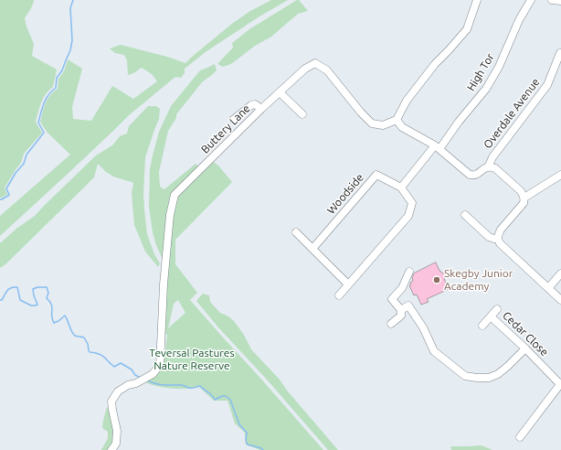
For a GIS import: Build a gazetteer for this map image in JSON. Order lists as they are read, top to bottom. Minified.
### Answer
{"streets":{"street":["High Tor","Overdale Avenue","Buttery Lane","Woodside","Cedar Close"]},"parks":["Teversal Pastures Nature Reserve"],"places":["Skegby Junior Academy"]}
